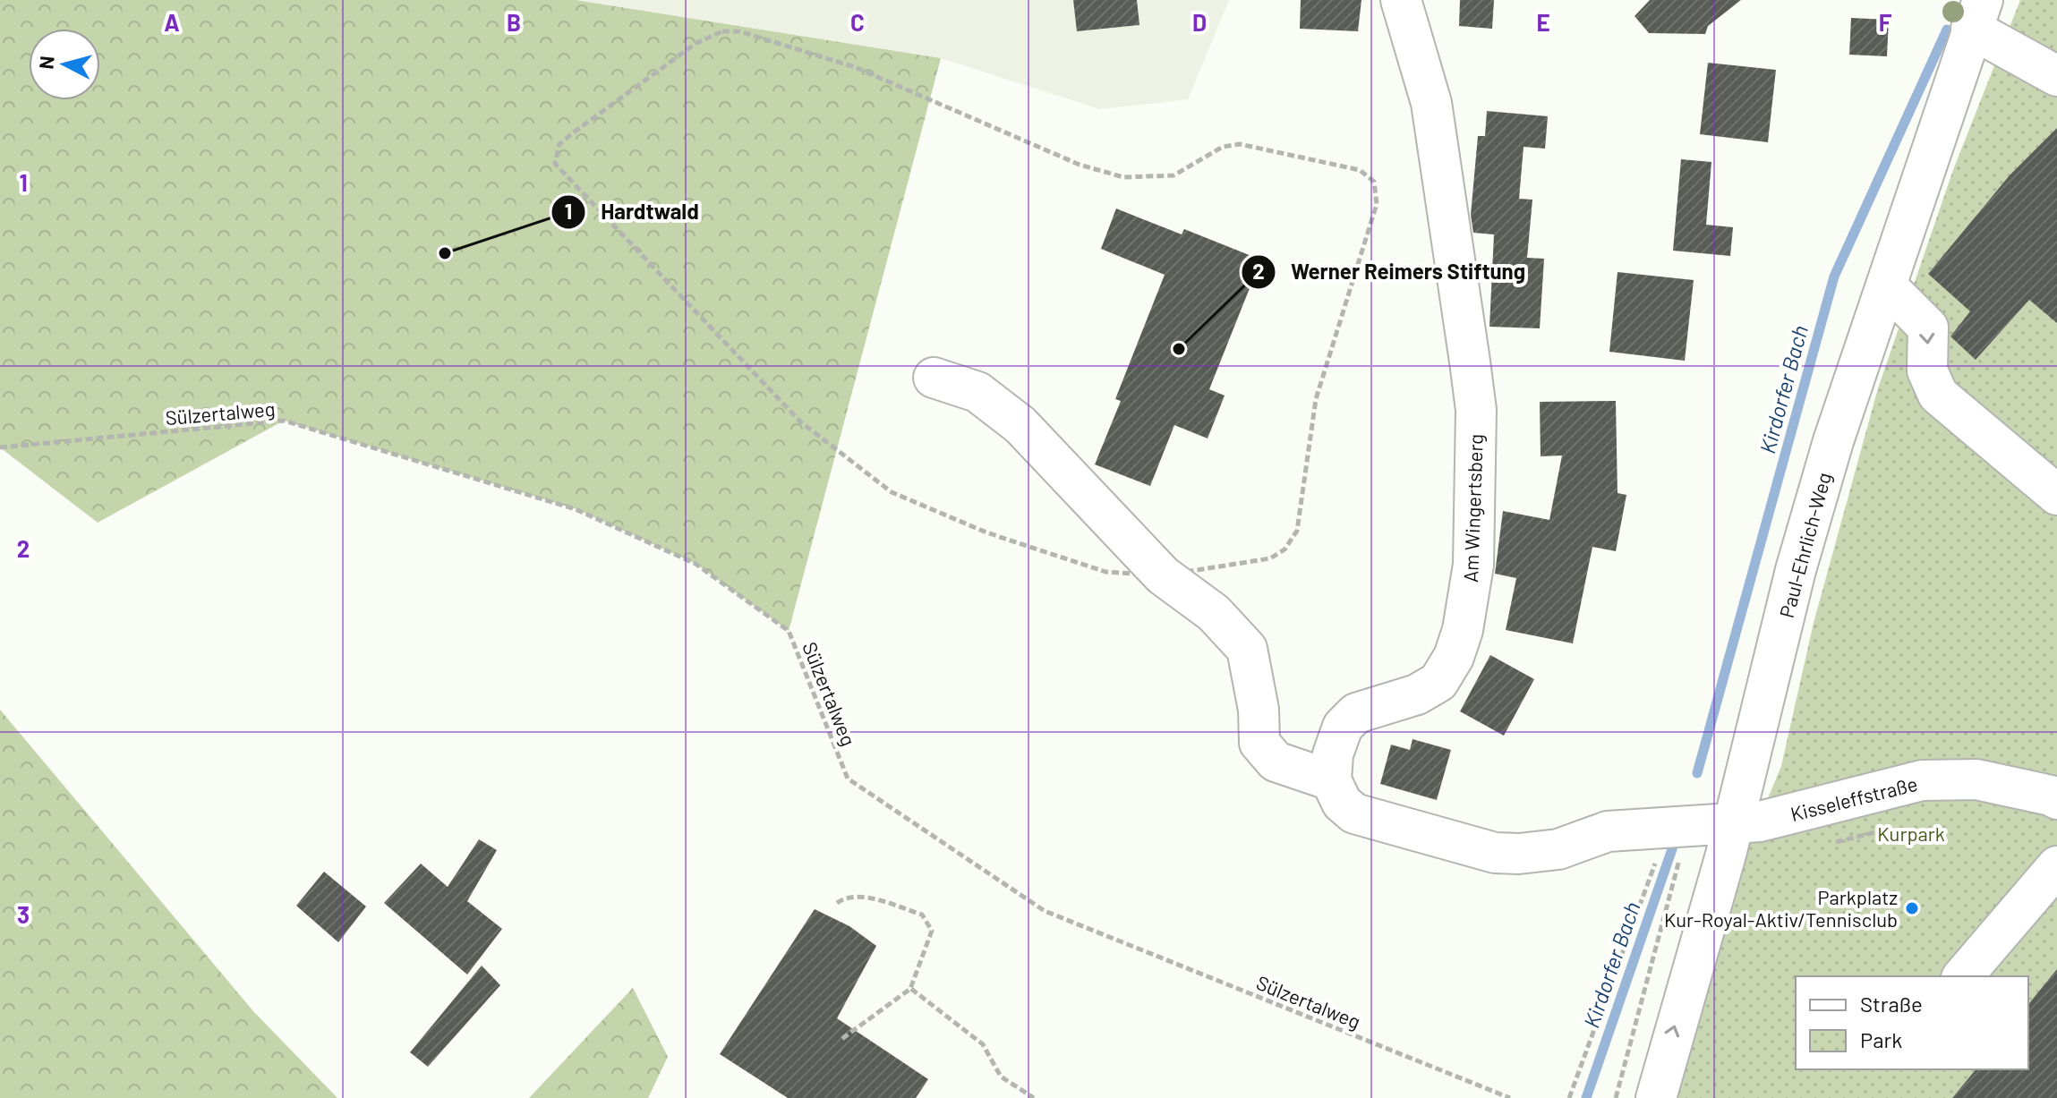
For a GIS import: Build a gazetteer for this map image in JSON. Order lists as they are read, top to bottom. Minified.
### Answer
{"streets":{"street":["Am Wingertsberg","Paul-Ehrlich-Weg","Kisseleffstraße"],"path":["Sülzertalweg"]},"crossings":[["Paul-Ehrlich-Weg","Kisseleffstraße"]],"water":["Kirdorfer Bach"],"parks":["Kurpark"],"places":["Hardtwald","Werner Reimers Stiftung","Parkplatz Kur-Royal-Aktiv/Tennisclub"],"legend":["Straße","Park"],"north":"left","grid":{"columns":["A","B","C","D","E","F"],"rows":["1","2","3"]}}
